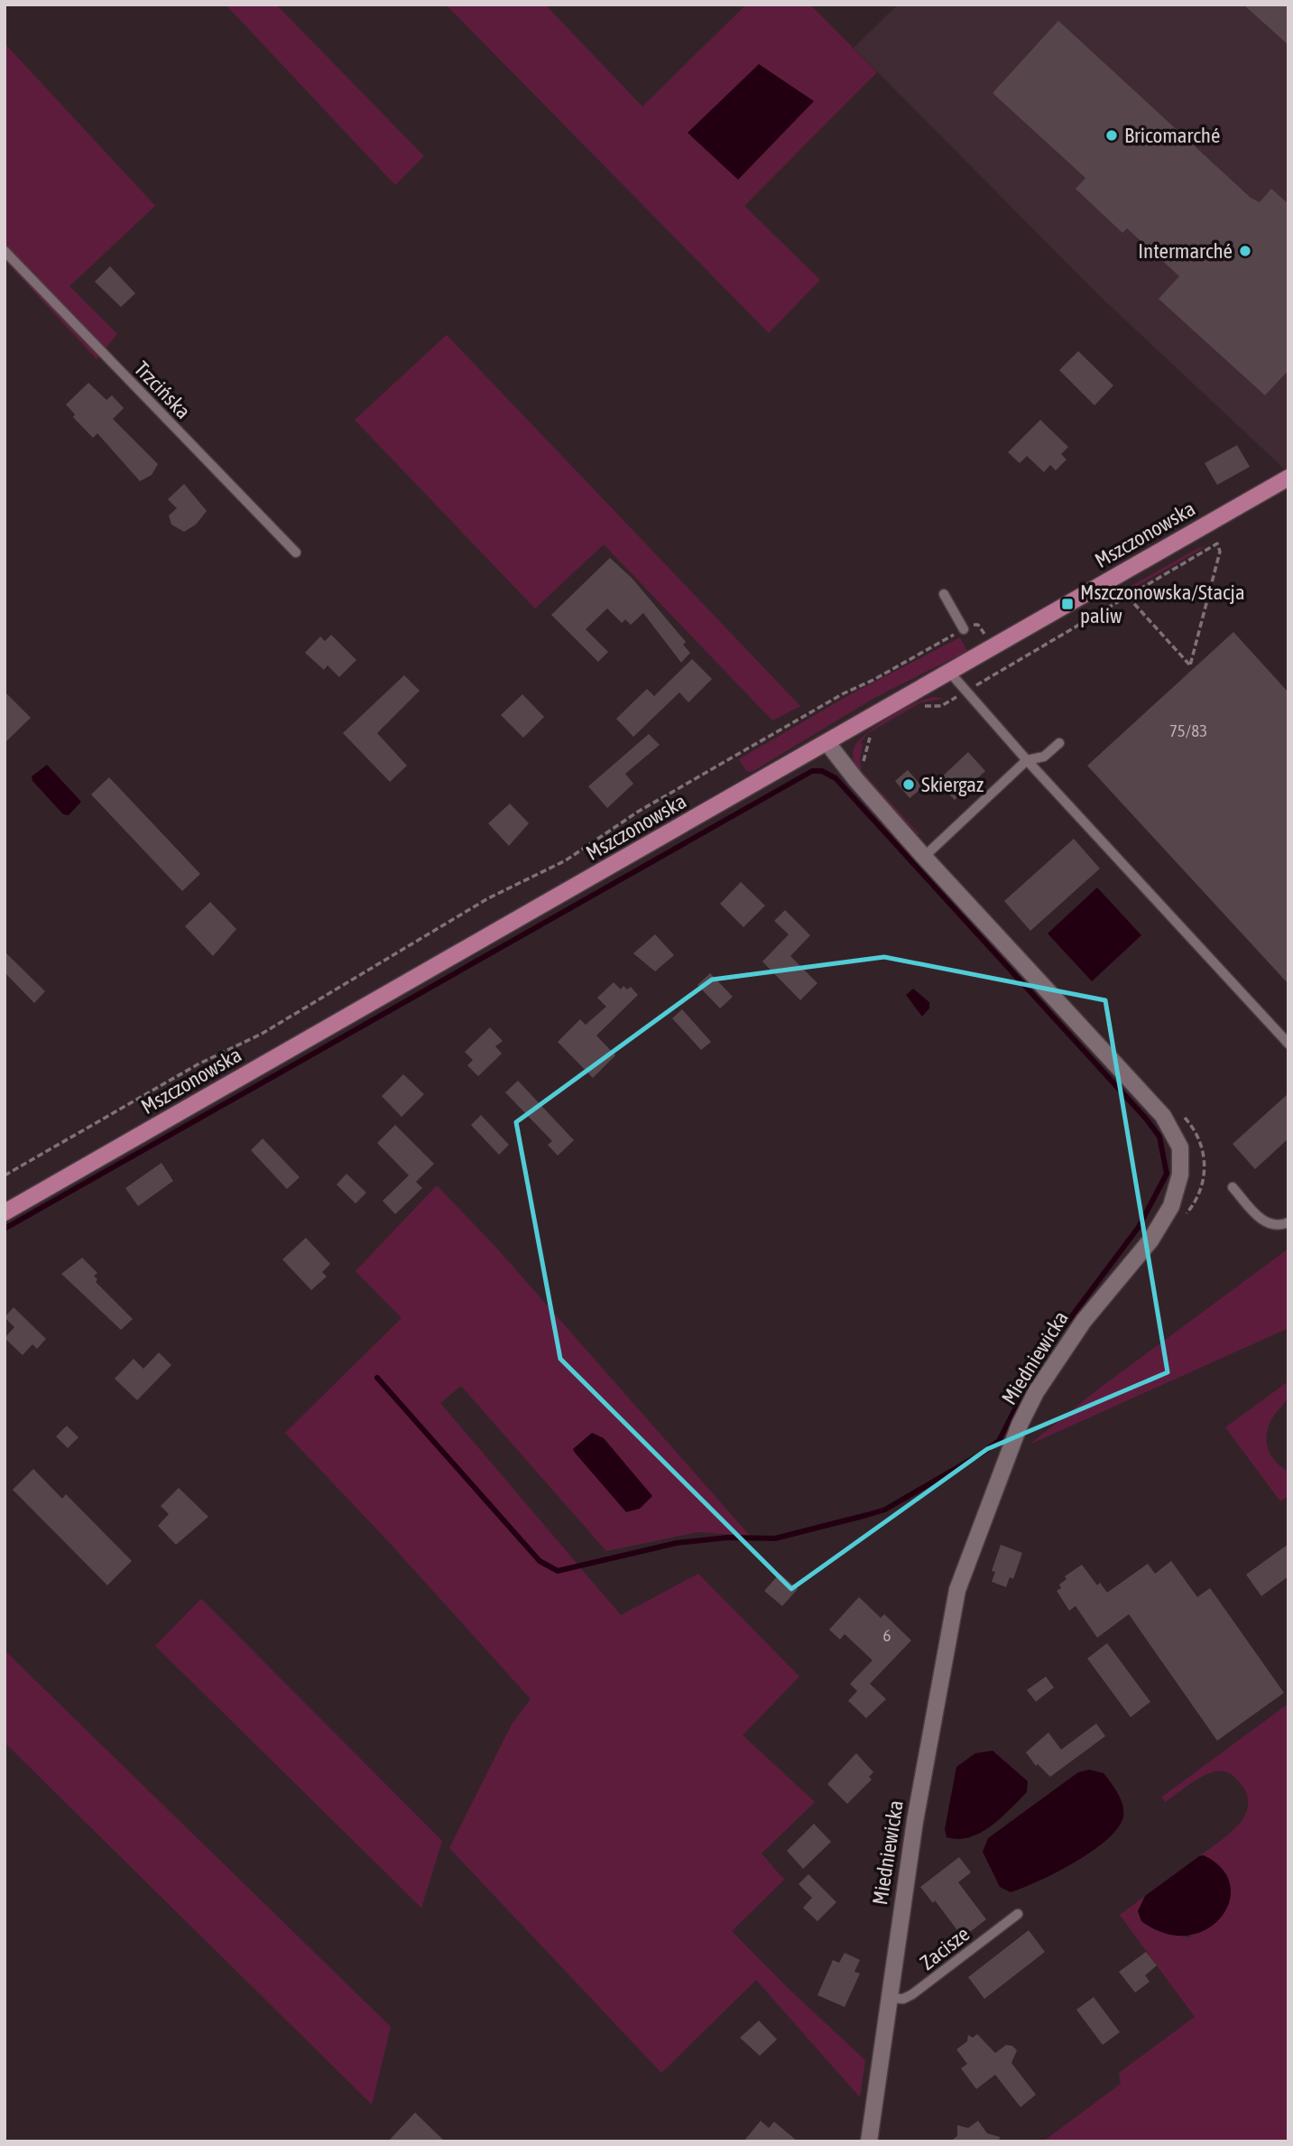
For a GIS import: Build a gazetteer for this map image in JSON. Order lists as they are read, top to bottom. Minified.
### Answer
{"streets":{"main road":["Mszczonowska"],"street":["Miedniewicka"],"lane":["Trzcińska","Zacisze"]},"crossings":[["Mszczonowska","Miedniewicka"],["Miedniewicka","Zacisze"]],"places":{"other":["Bricomarché","Intermarché","Skiergaz"],"transit":["Mszczonowska/Stacja paliw"]},"house_numbers":["75/83","6"]}
